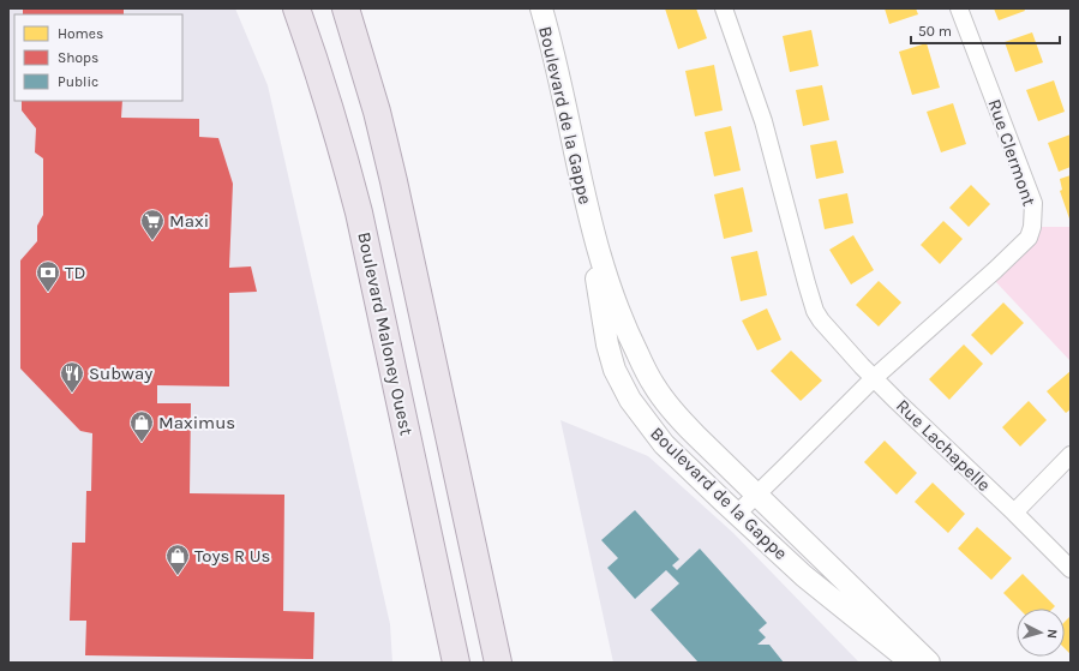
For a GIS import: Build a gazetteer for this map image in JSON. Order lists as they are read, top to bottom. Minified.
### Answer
{"streets":{"main road":["Boulevard Maloney Ouest"],"street":["Boulevard de la Gappe","Rue Clermont","Rue Lachapelle"]},"crossings":[["Boulevard de la Gappe","Rue Clermont"],["Rue Clermont","Rue Lachapelle"]],"places":{"supermarket":["Maxi"],"bank":["TD"],"restaurant":["Subway"],"shop":["Maximus","Toys R Us"]},"legend":["Homes","Shops","Public"],"scale_bar":"50 m","north":"right"}
